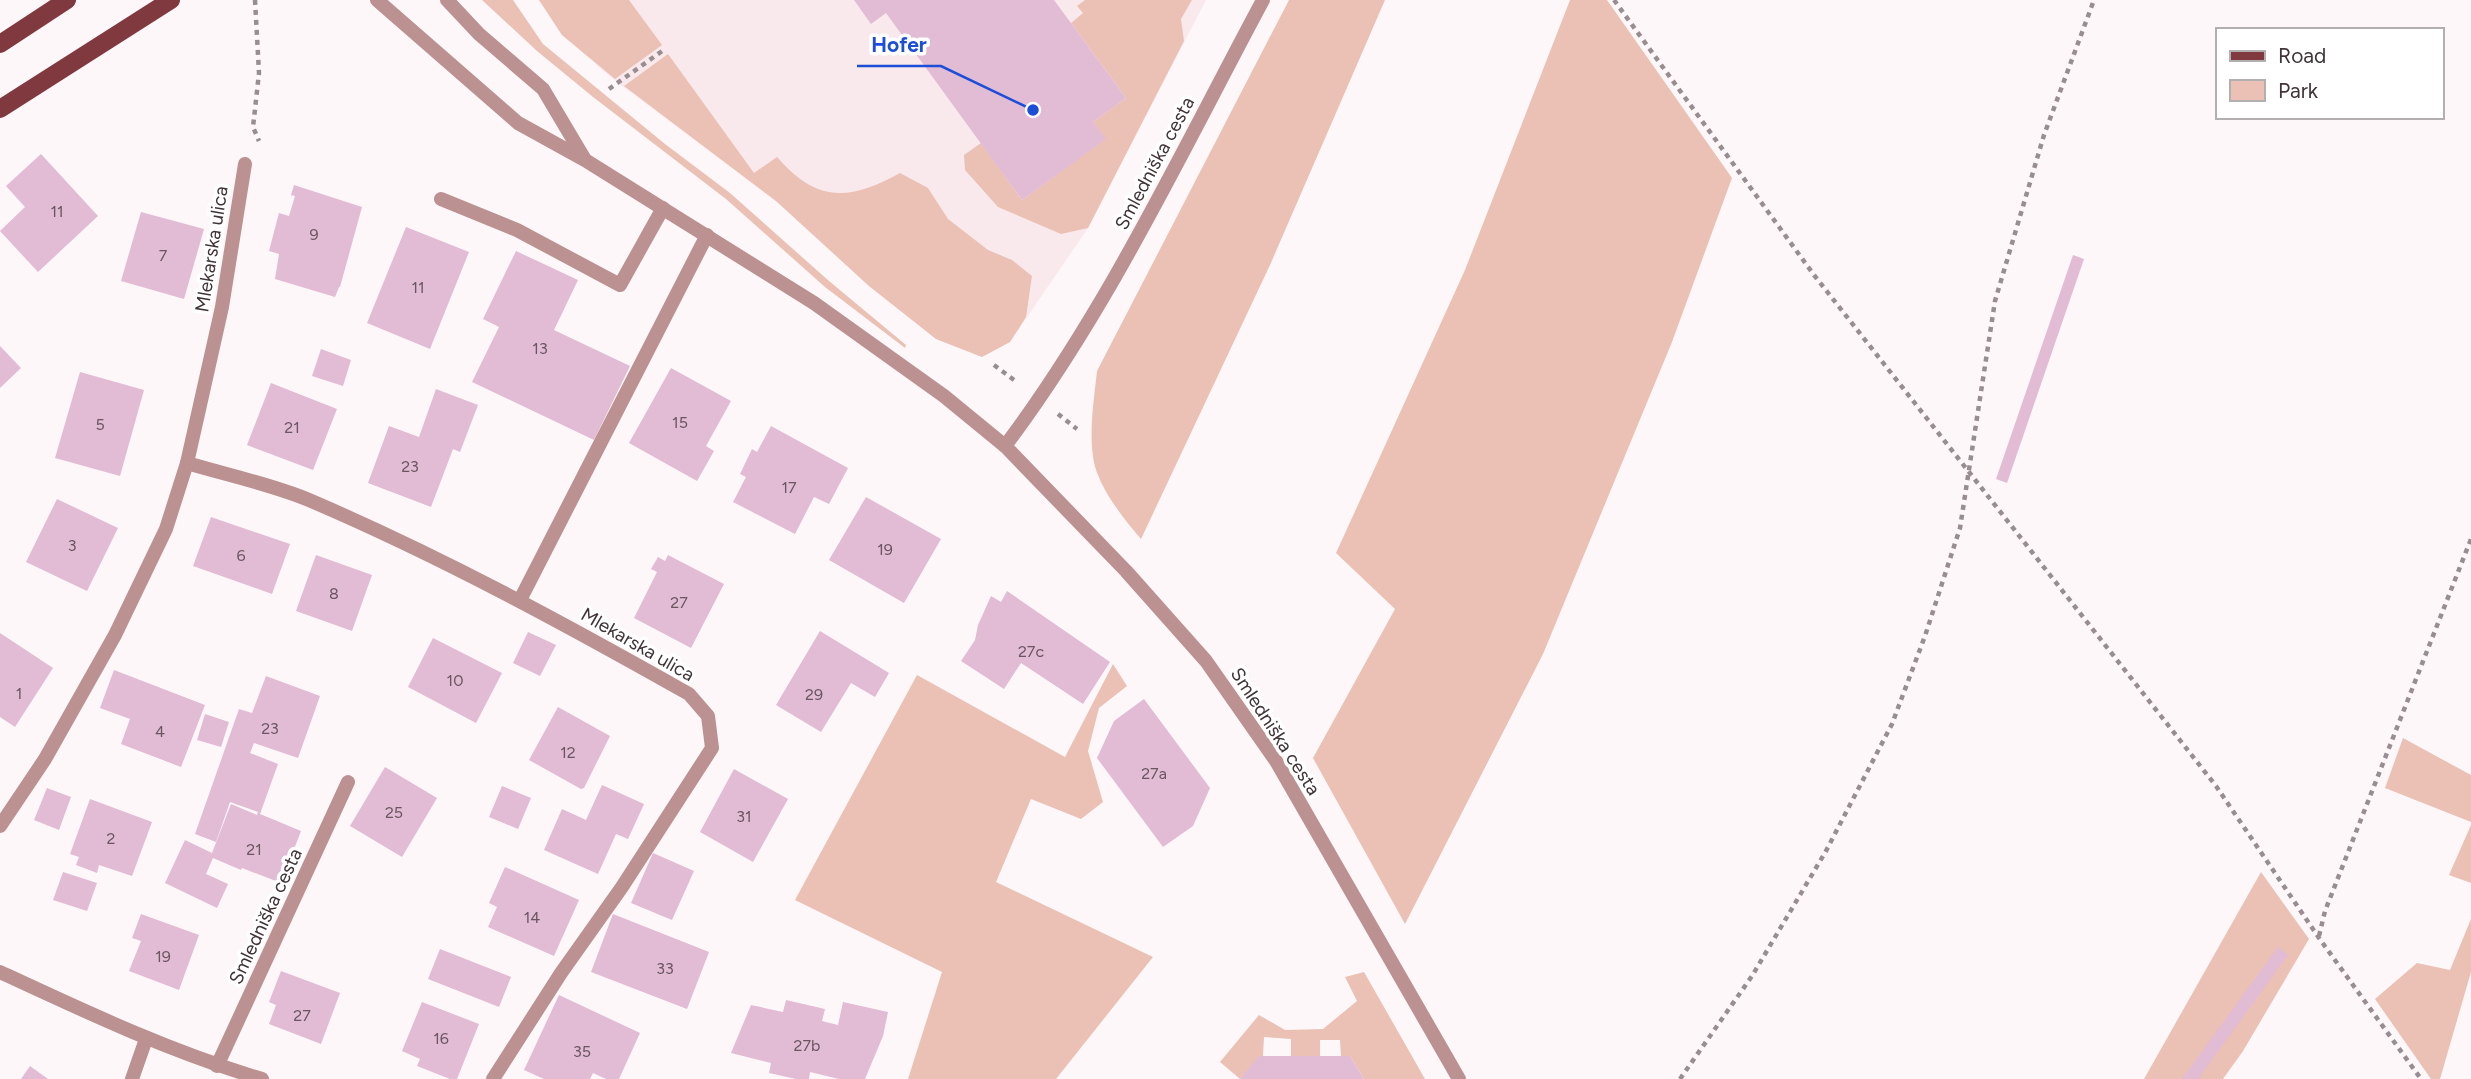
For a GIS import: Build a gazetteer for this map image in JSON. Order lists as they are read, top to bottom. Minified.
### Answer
{"streets":{"street":["Smledniška cesta","Mlekarska ulica"]},"places":["Hofer"],"house_numbers":["11","9","7","11","13","15","5","21","23","17","3","19","6","8","27","27c","10","1","29","23","4","12","27a","25","31","2","21","14","19","33","27","16","27b","35"],"legend":["Road","Park"]}
